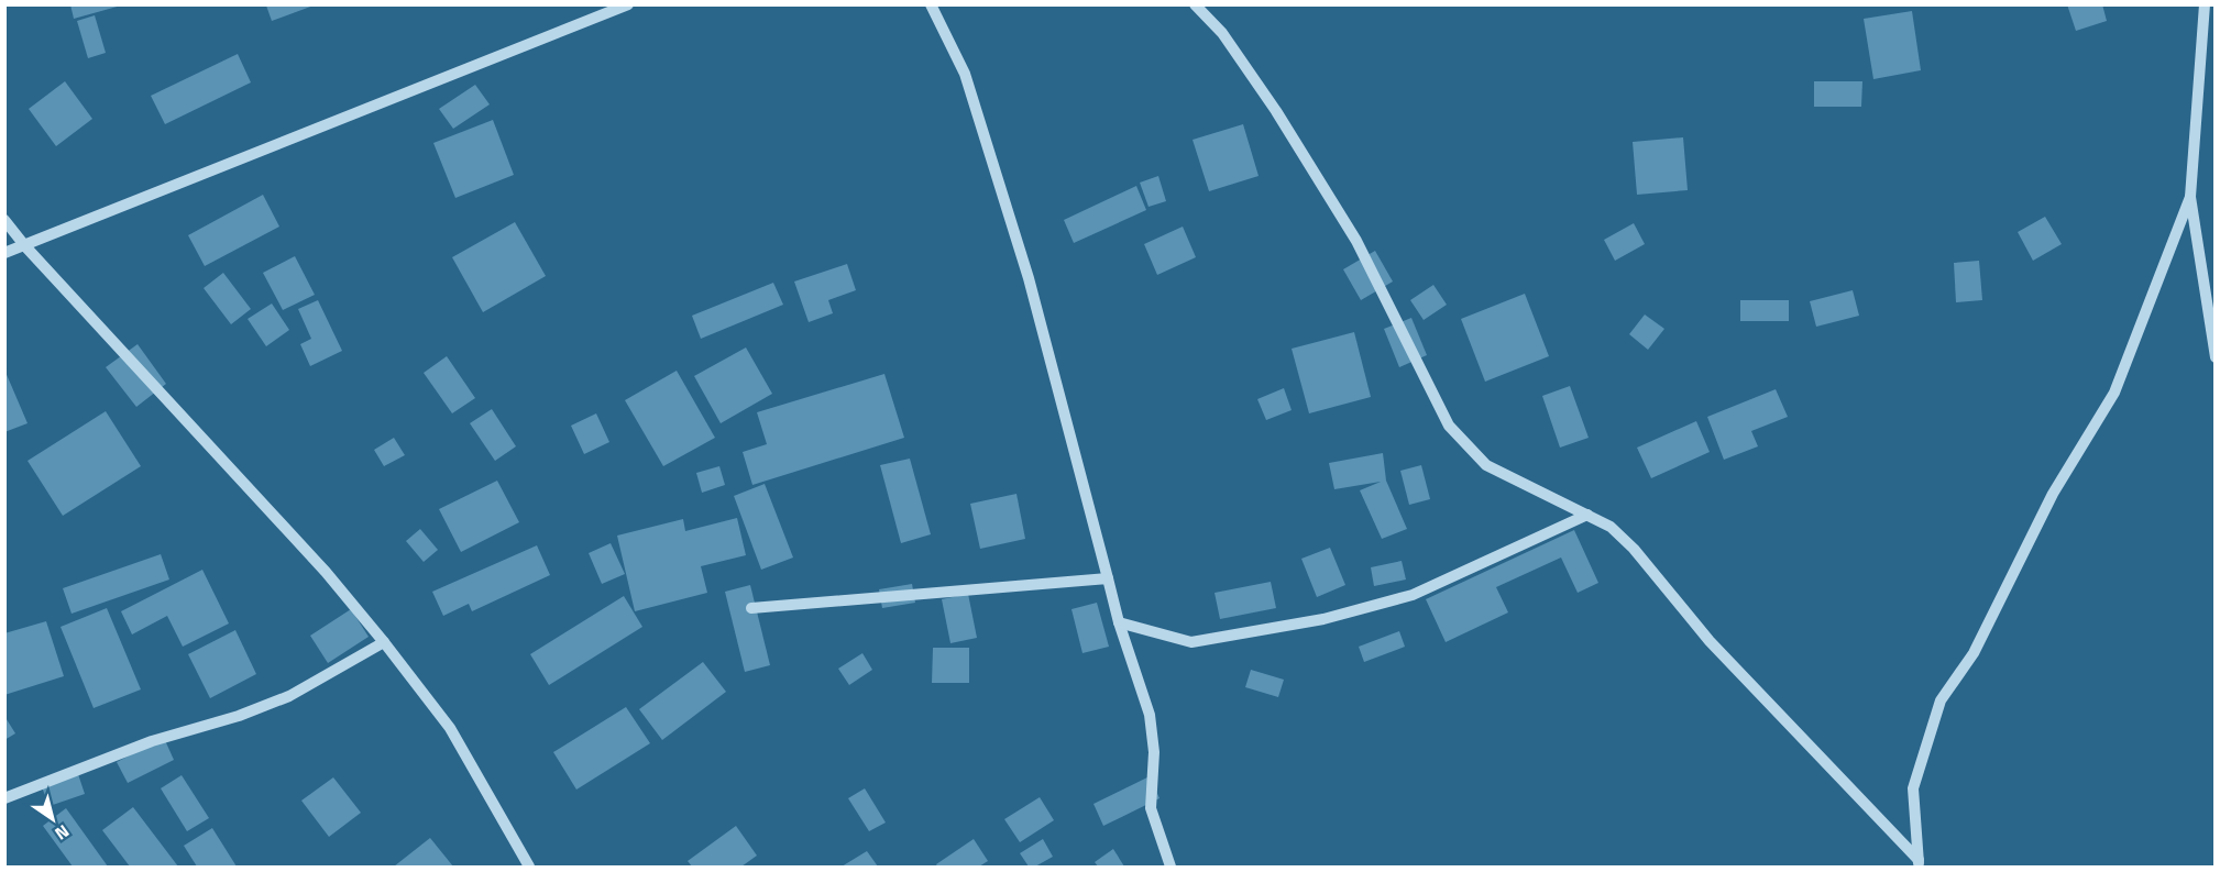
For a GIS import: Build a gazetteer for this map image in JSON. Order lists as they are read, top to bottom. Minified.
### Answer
{"north":"bottom right"}
